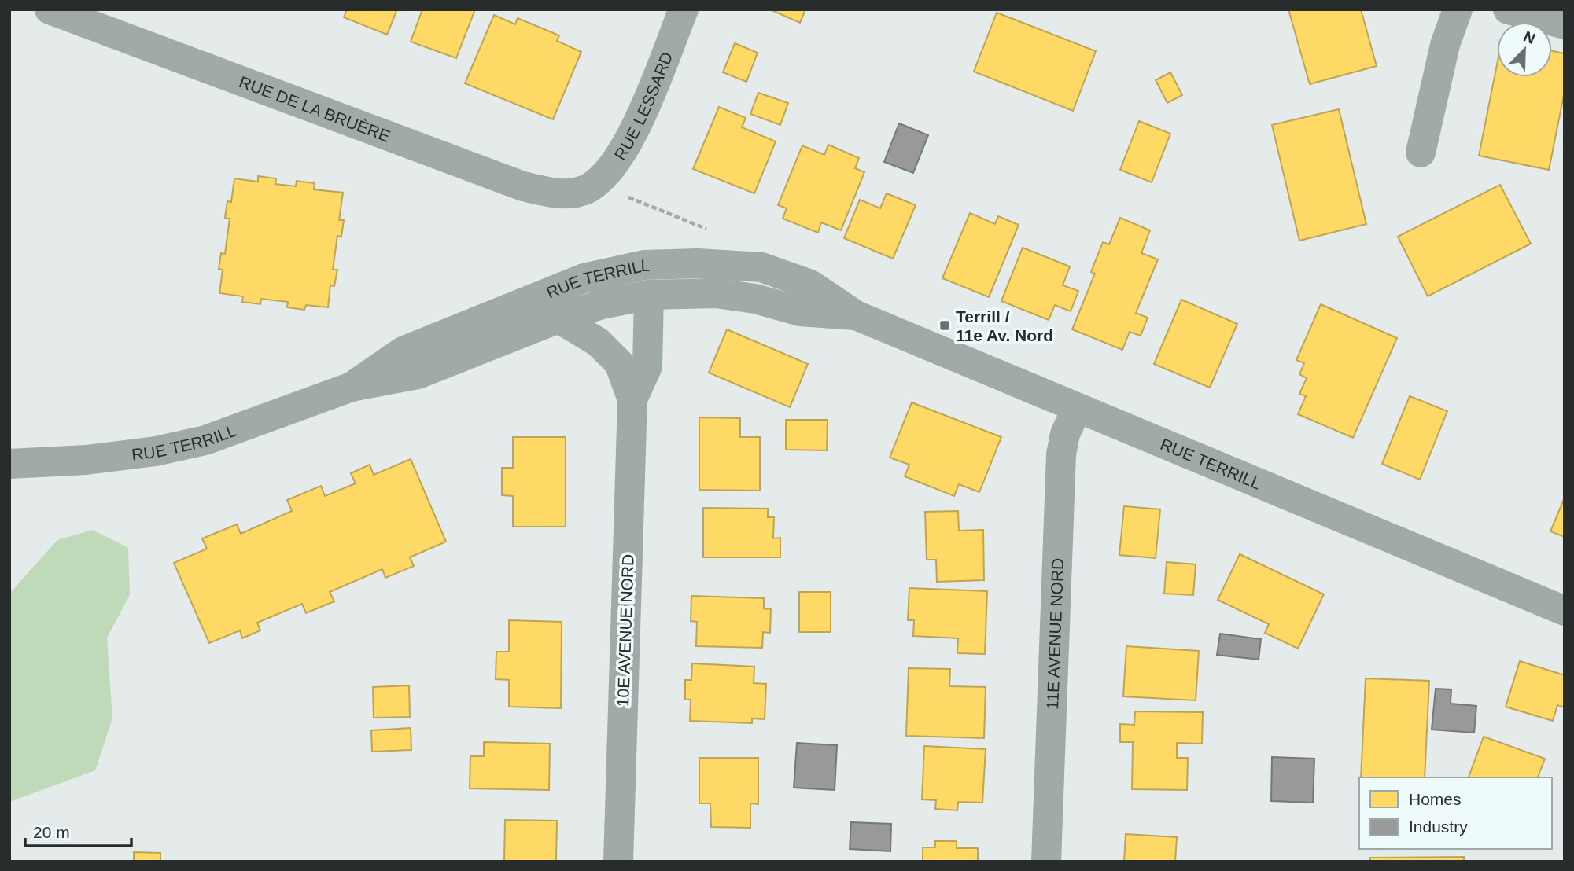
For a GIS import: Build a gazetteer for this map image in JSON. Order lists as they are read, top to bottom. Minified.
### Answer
{"streets":{"street":["RUE LESSARD","RUE DE LA BRUÈRE","RUE TERRILL","10E AVENUE NORD","11E AVENUE NORD"]},"crossings":[["RUE LESSARD","RUE DE LA BRUÈRE"],["RUE TERRILL","10E AVENUE NORD"],["RUE TERRILL","11E AVENUE NORD"]],"places":{"transit":["Terrill / 11e Av. Nord"]},"legend":["Homes","Industry"],"scale_bar":"20 m","north":"top right"}
